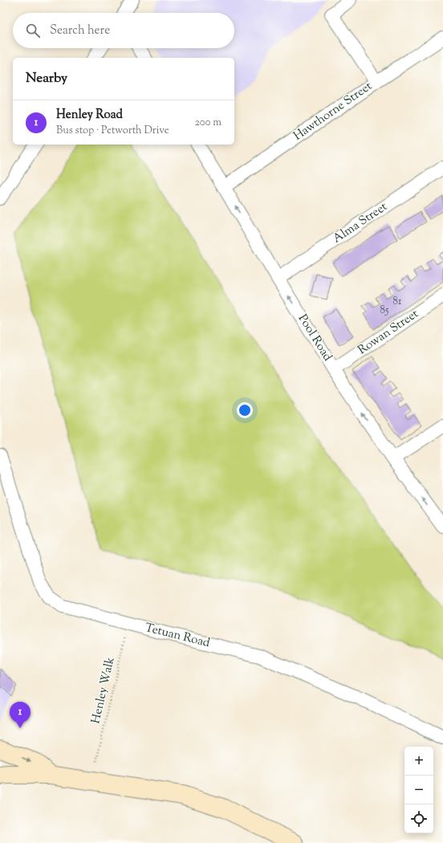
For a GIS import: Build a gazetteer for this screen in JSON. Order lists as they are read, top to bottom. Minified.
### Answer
{"streets":{"street":["Hawthorne Street","Alma Street","Rowan Street","Pool Road","Tetuan Road"],"path":["Henley Walk"]},"crossings":[["Hawthorne Street","Pool Road"],["Alma Street","Pool Road"],["Rowan Street","Pool Road"],["Tetuan Road","Henley Walk"]],"one_way":["Pool Road"],"house_numbers":["81","85"],"page":{"search":"Search here","heading":"Nearby","list":[{"mark":"1","name":"Henley Road","note":"Bus stop · Petworth Drive","value":"200 m"}],"pins":"1","map_buttons":["+","−"]}}
